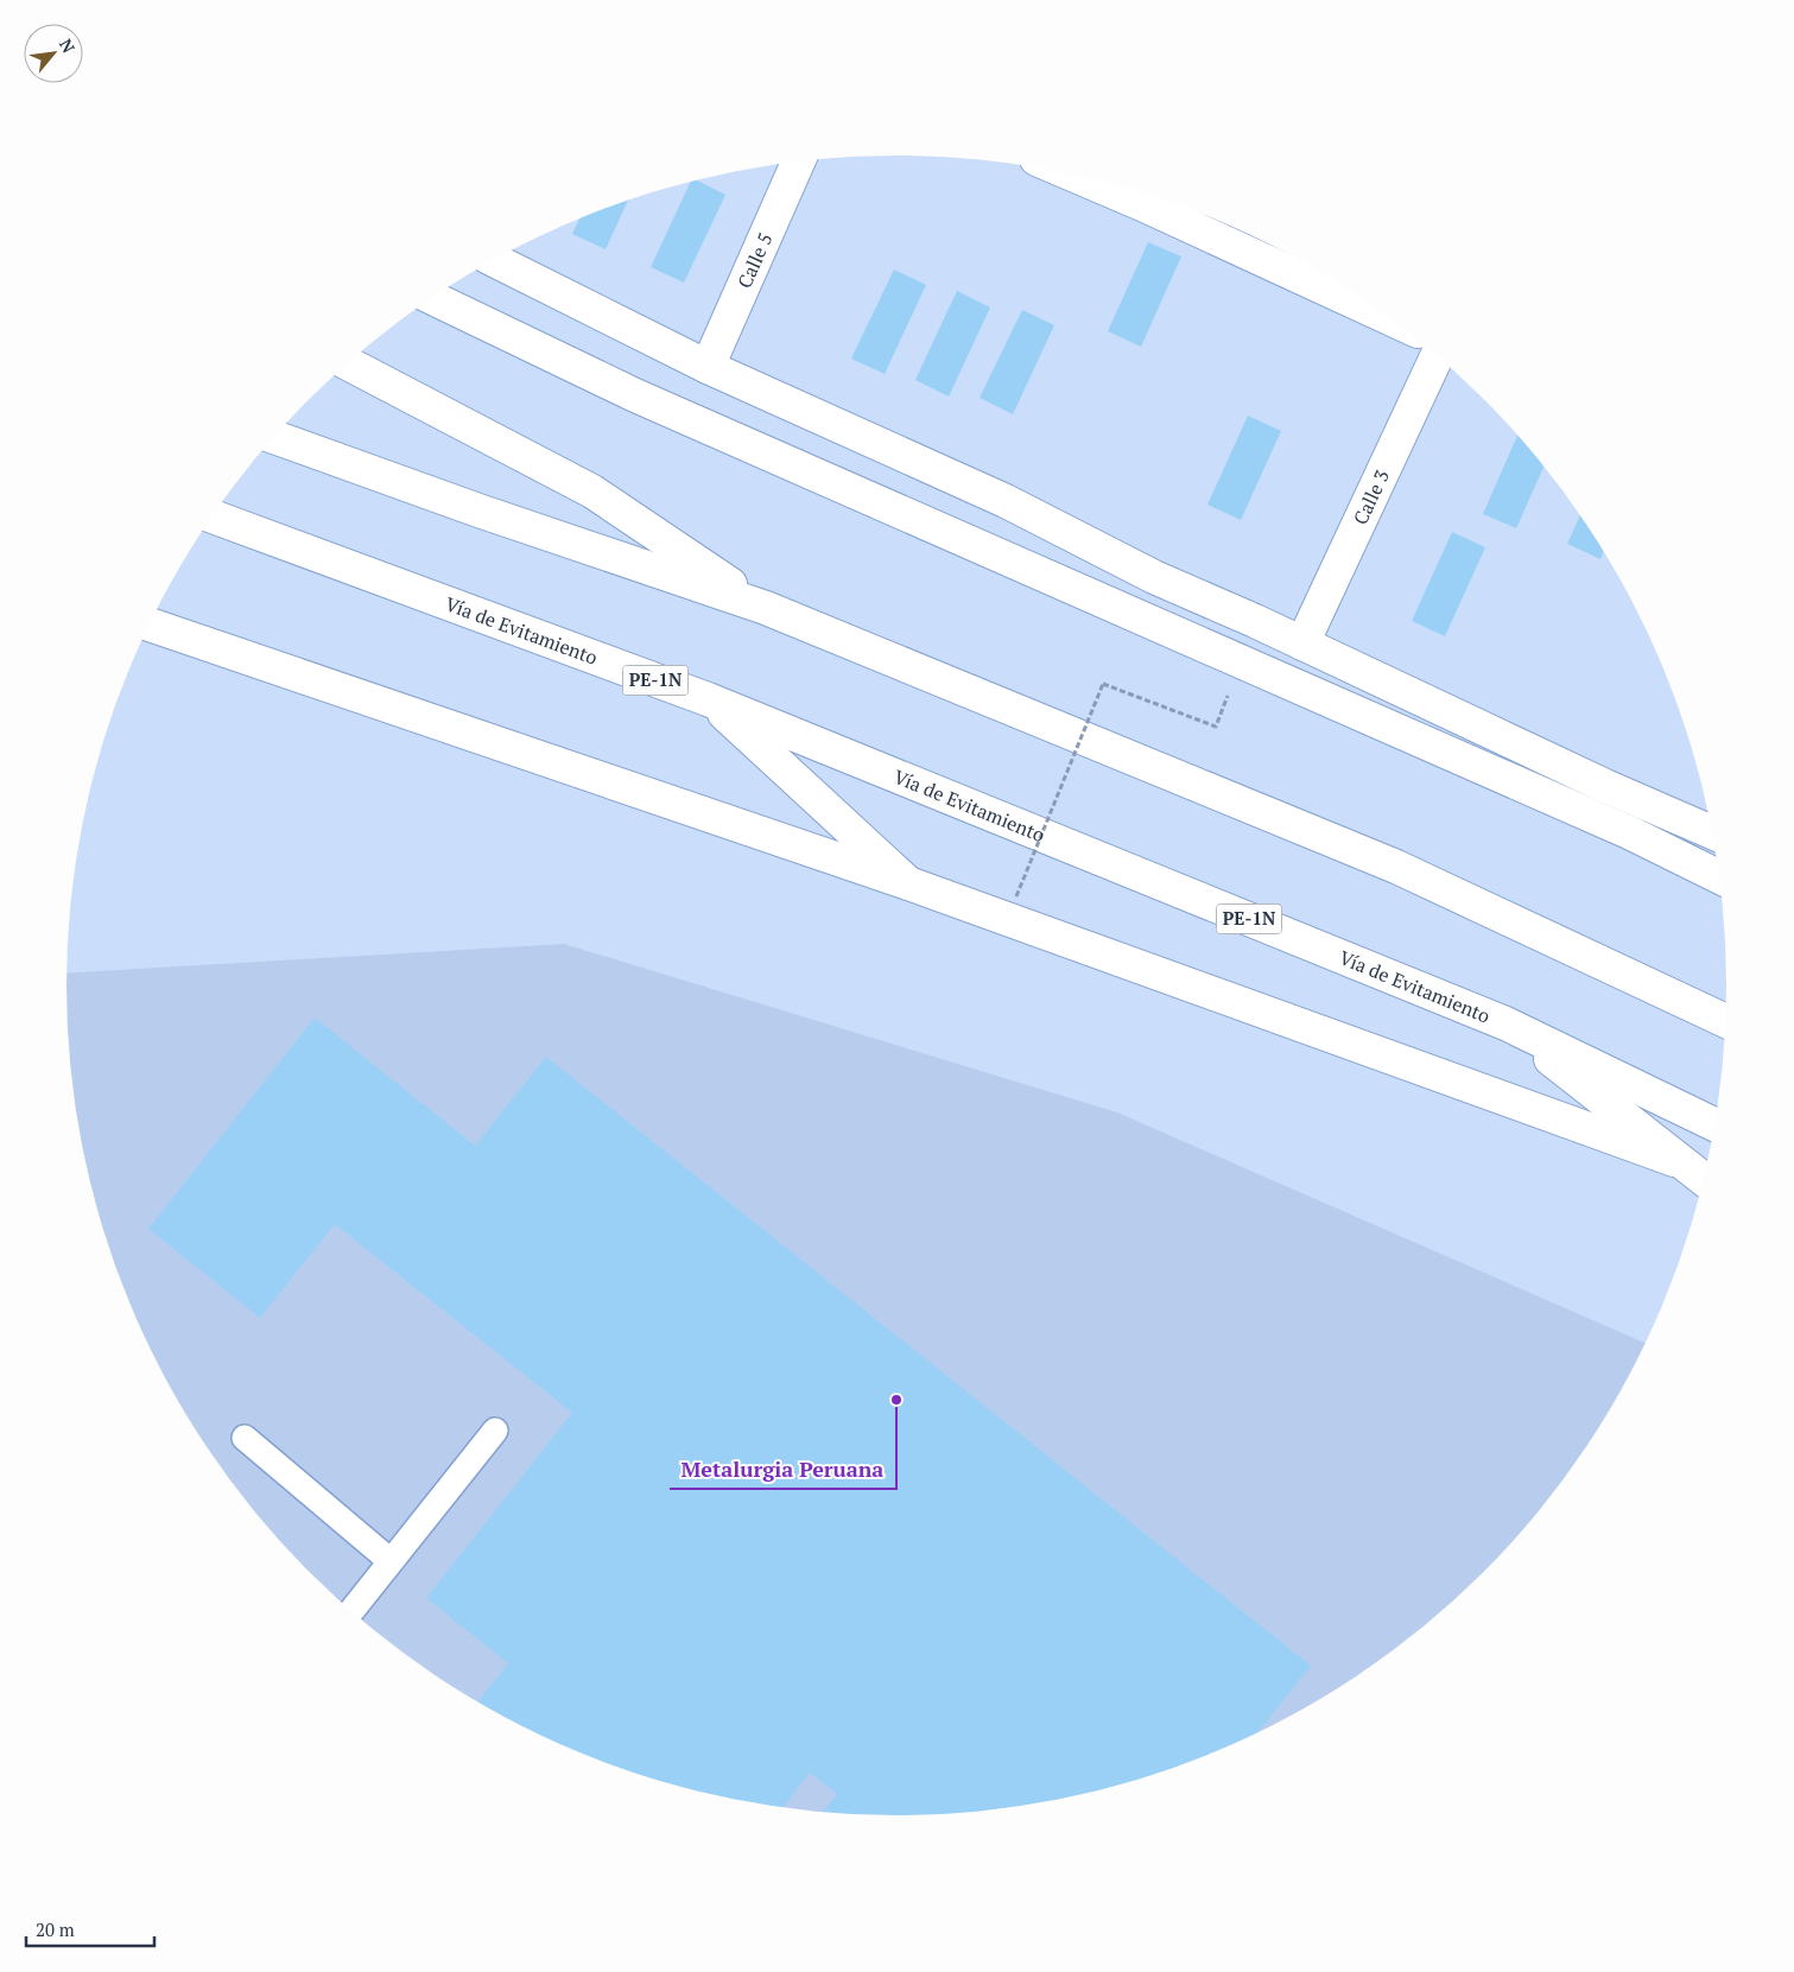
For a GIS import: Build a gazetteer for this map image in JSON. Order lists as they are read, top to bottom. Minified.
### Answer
{"streets":{"main road":["Calle 5","Calle 3","Vía de Evitamiento","PE-1N"]},"places":["Metalurgia Peruana"],"scale_bar":"20 m","north":"top right"}
